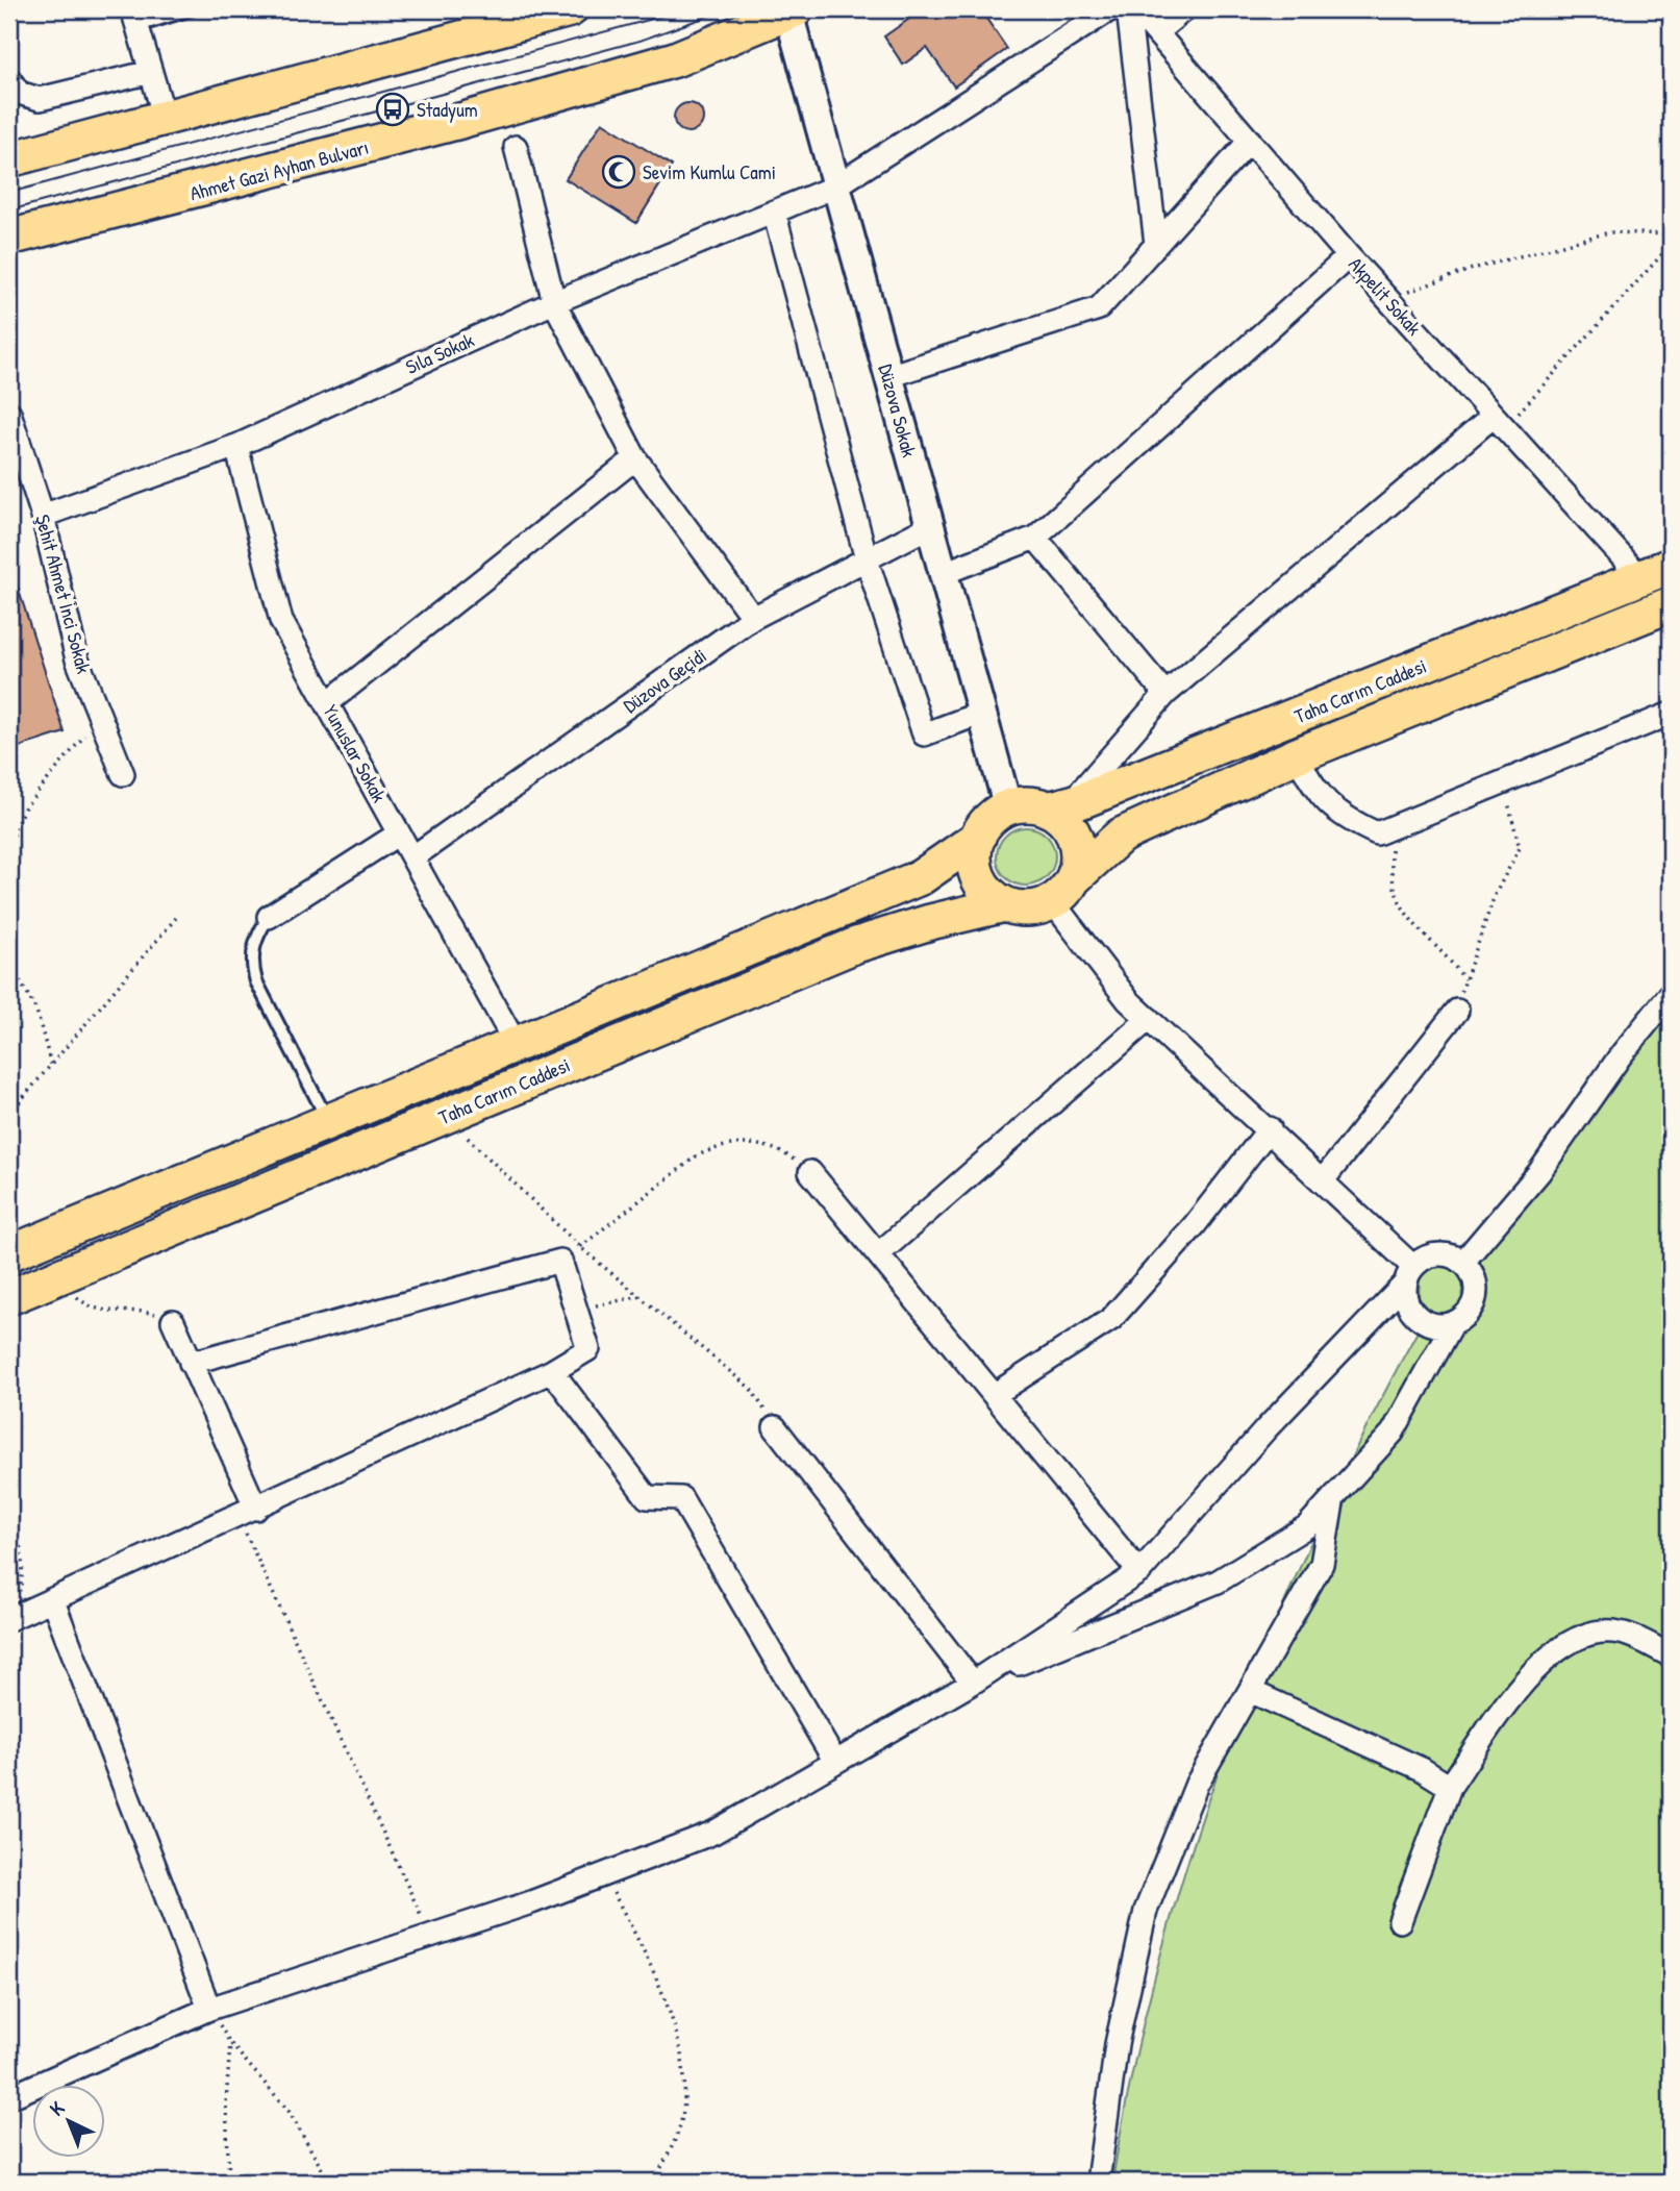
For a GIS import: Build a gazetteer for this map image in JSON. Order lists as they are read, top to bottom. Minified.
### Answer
{"streets":{"main road":["Ahmet Gazi Ayhan Bulvarı","Taha Carım Caddesi"],"street":["Akpelit Sokak","Sıla Sokak","Düzova Sokak","Şehit Ahmet İnci Sokak","Düzova Geçidi","Yunuslar Sokak"]},"crossings":[["Ahmet Gazi Ayhan Bulvarı","Düzova Sokak"],["Akpelit Sokak","Taha Carım Caddesi"],["Sıla Sokak","Düzova Sokak"],["Sıla Sokak","Şehit Ahmet İnci Sokak"],["Sıla Sokak","Yunuslar Sokak"],["Düzova Sokak","Düzova Geçidi"],["Düzova Sokak","Taha Carım Caddesi"],["Düzova Geçidi","Yunuslar Sokak"],["Taha Carım Caddesi","Yunuslar Sokak"]],"places":{"bus stop":["Stadyum"],"mosque":["Sevim Kumlu Cami"]},"north":"top left"}
